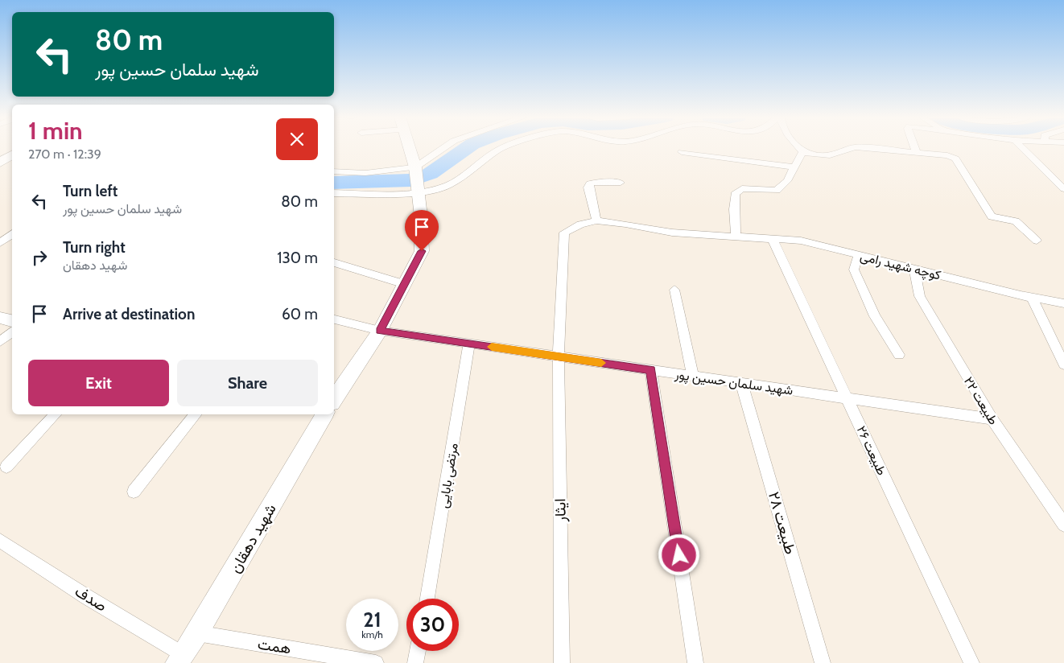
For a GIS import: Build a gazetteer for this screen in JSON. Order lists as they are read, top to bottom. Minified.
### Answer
{"streets":{"street":["کوچه شهید رامی","شهید سلمان حسین پور","طبیعت ۲۲","طبیعت ۲۶","مرتضی بابایی","ایثار","طبیعت ۲۸","شهید دهقان","صدف","همت"]},"crossings":[["کوچه شهید رامی","طبیعت ۲۲"],["کوچه شهید رامی","طبیعت ۲۶"],["شهید سلمان حسین پور","طبیعت ۲۲"],["شهید سلمان حسین پور","طبیعت ۲۶"],["شهید سلمان حسین پور","مرتضی بابایی"],["شهید سلمان حسین پور","ایثار"],["شهید سلمان حسین پور","طبیعت ۲۸"],["شهید دهقان","صدف"],["شهید دهقان","همت"]],"page":{"turn":["80 m","شهید سلمان حسین پور"],"heading":["1 min","270 m · 12:39"],"list":[{"name":"Turn left","note":"شهید سلمان حسین پور","value":"80 m"},{"name":"Turn right","note":"شهید دهقان","value":"130 m"},{"name":"Arrive at destination","value":"60 m"}],"buttons":["Exit","Share"],"speed":"21 km/h","limit":"30"}}
